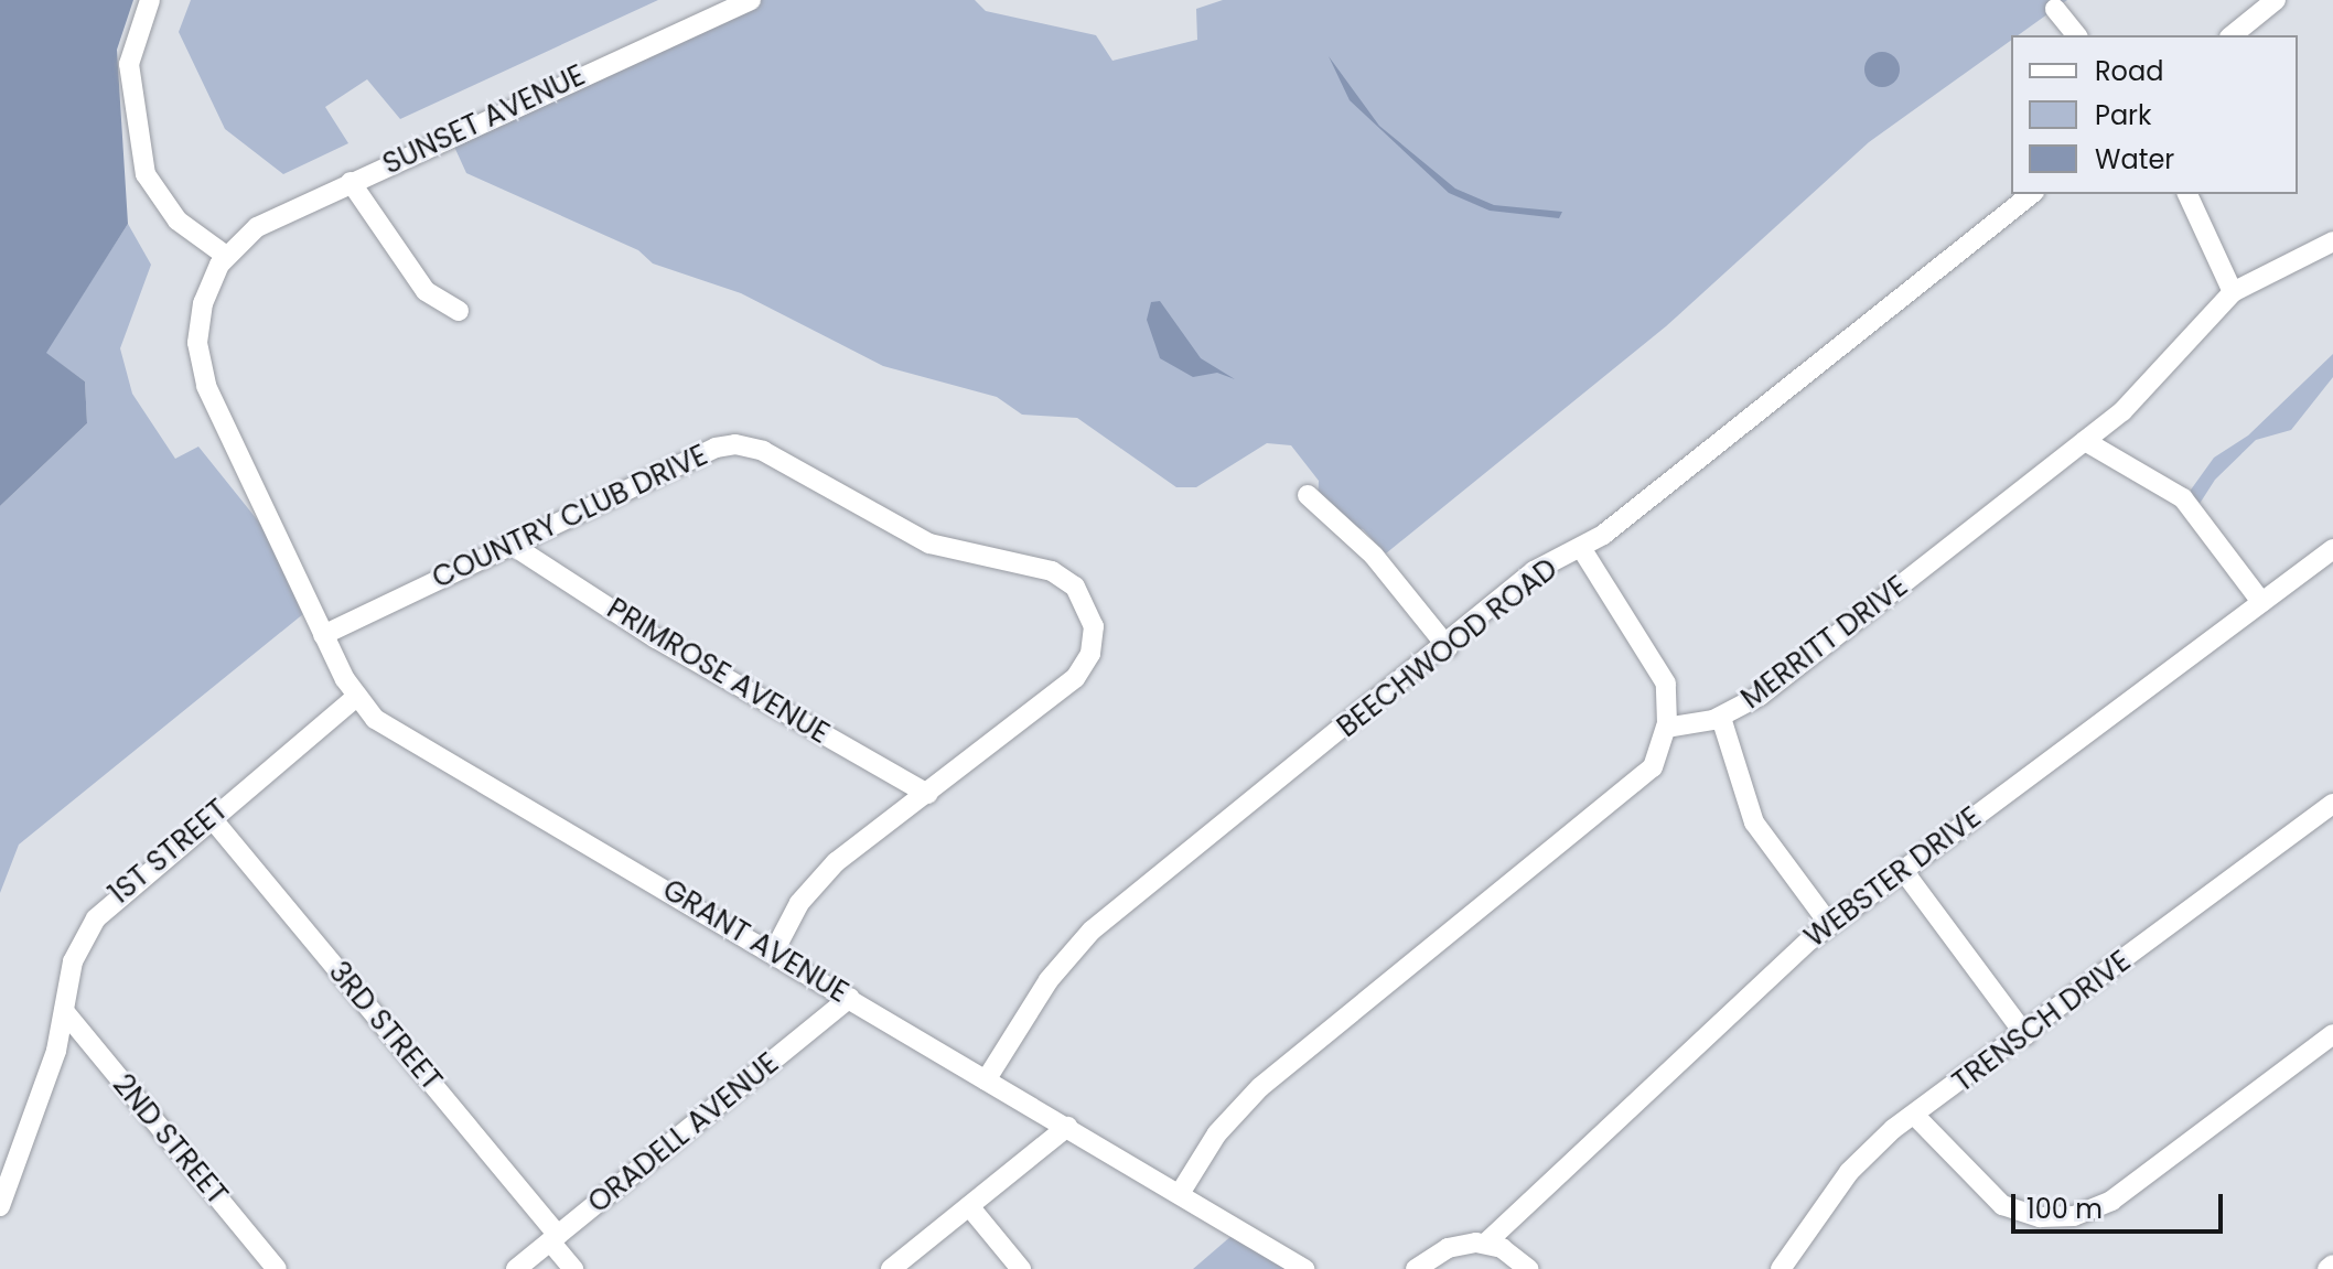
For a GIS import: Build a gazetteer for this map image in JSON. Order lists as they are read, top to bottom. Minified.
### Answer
{"streets":{"street":["SUNSET AVENUE","COUNTRY CLUB DRIVE","MERRITT DRIVE","BEECHWOOD ROAD","PRIMROSE AVENUE","1ST STREET","WEBSTER DRIVE","GRANT AVENUE","TRENSCH DRIVE","3RD STREET","ORADELL AVENUE","2ND STREET"]},"crossings":[["SUNSET AVENUE","GRANT AVENUE"],["COUNTRY CLUB DRIVE","PRIMROSE AVENUE"],["COUNTRY CLUB DRIVE","GRANT AVENUE"],["BEECHWOOD ROAD","GRANT AVENUE"],["1ST STREET","GRANT AVENUE"],["1ST STREET","3RD STREET"],["1ST STREET","2ND STREET"],["GRANT AVENUE","ORADELL AVENUE"],["3RD STREET","ORADELL AVENUE"]],"legend":["Road","Park","Water"],"scale_bar":"100 m"}
